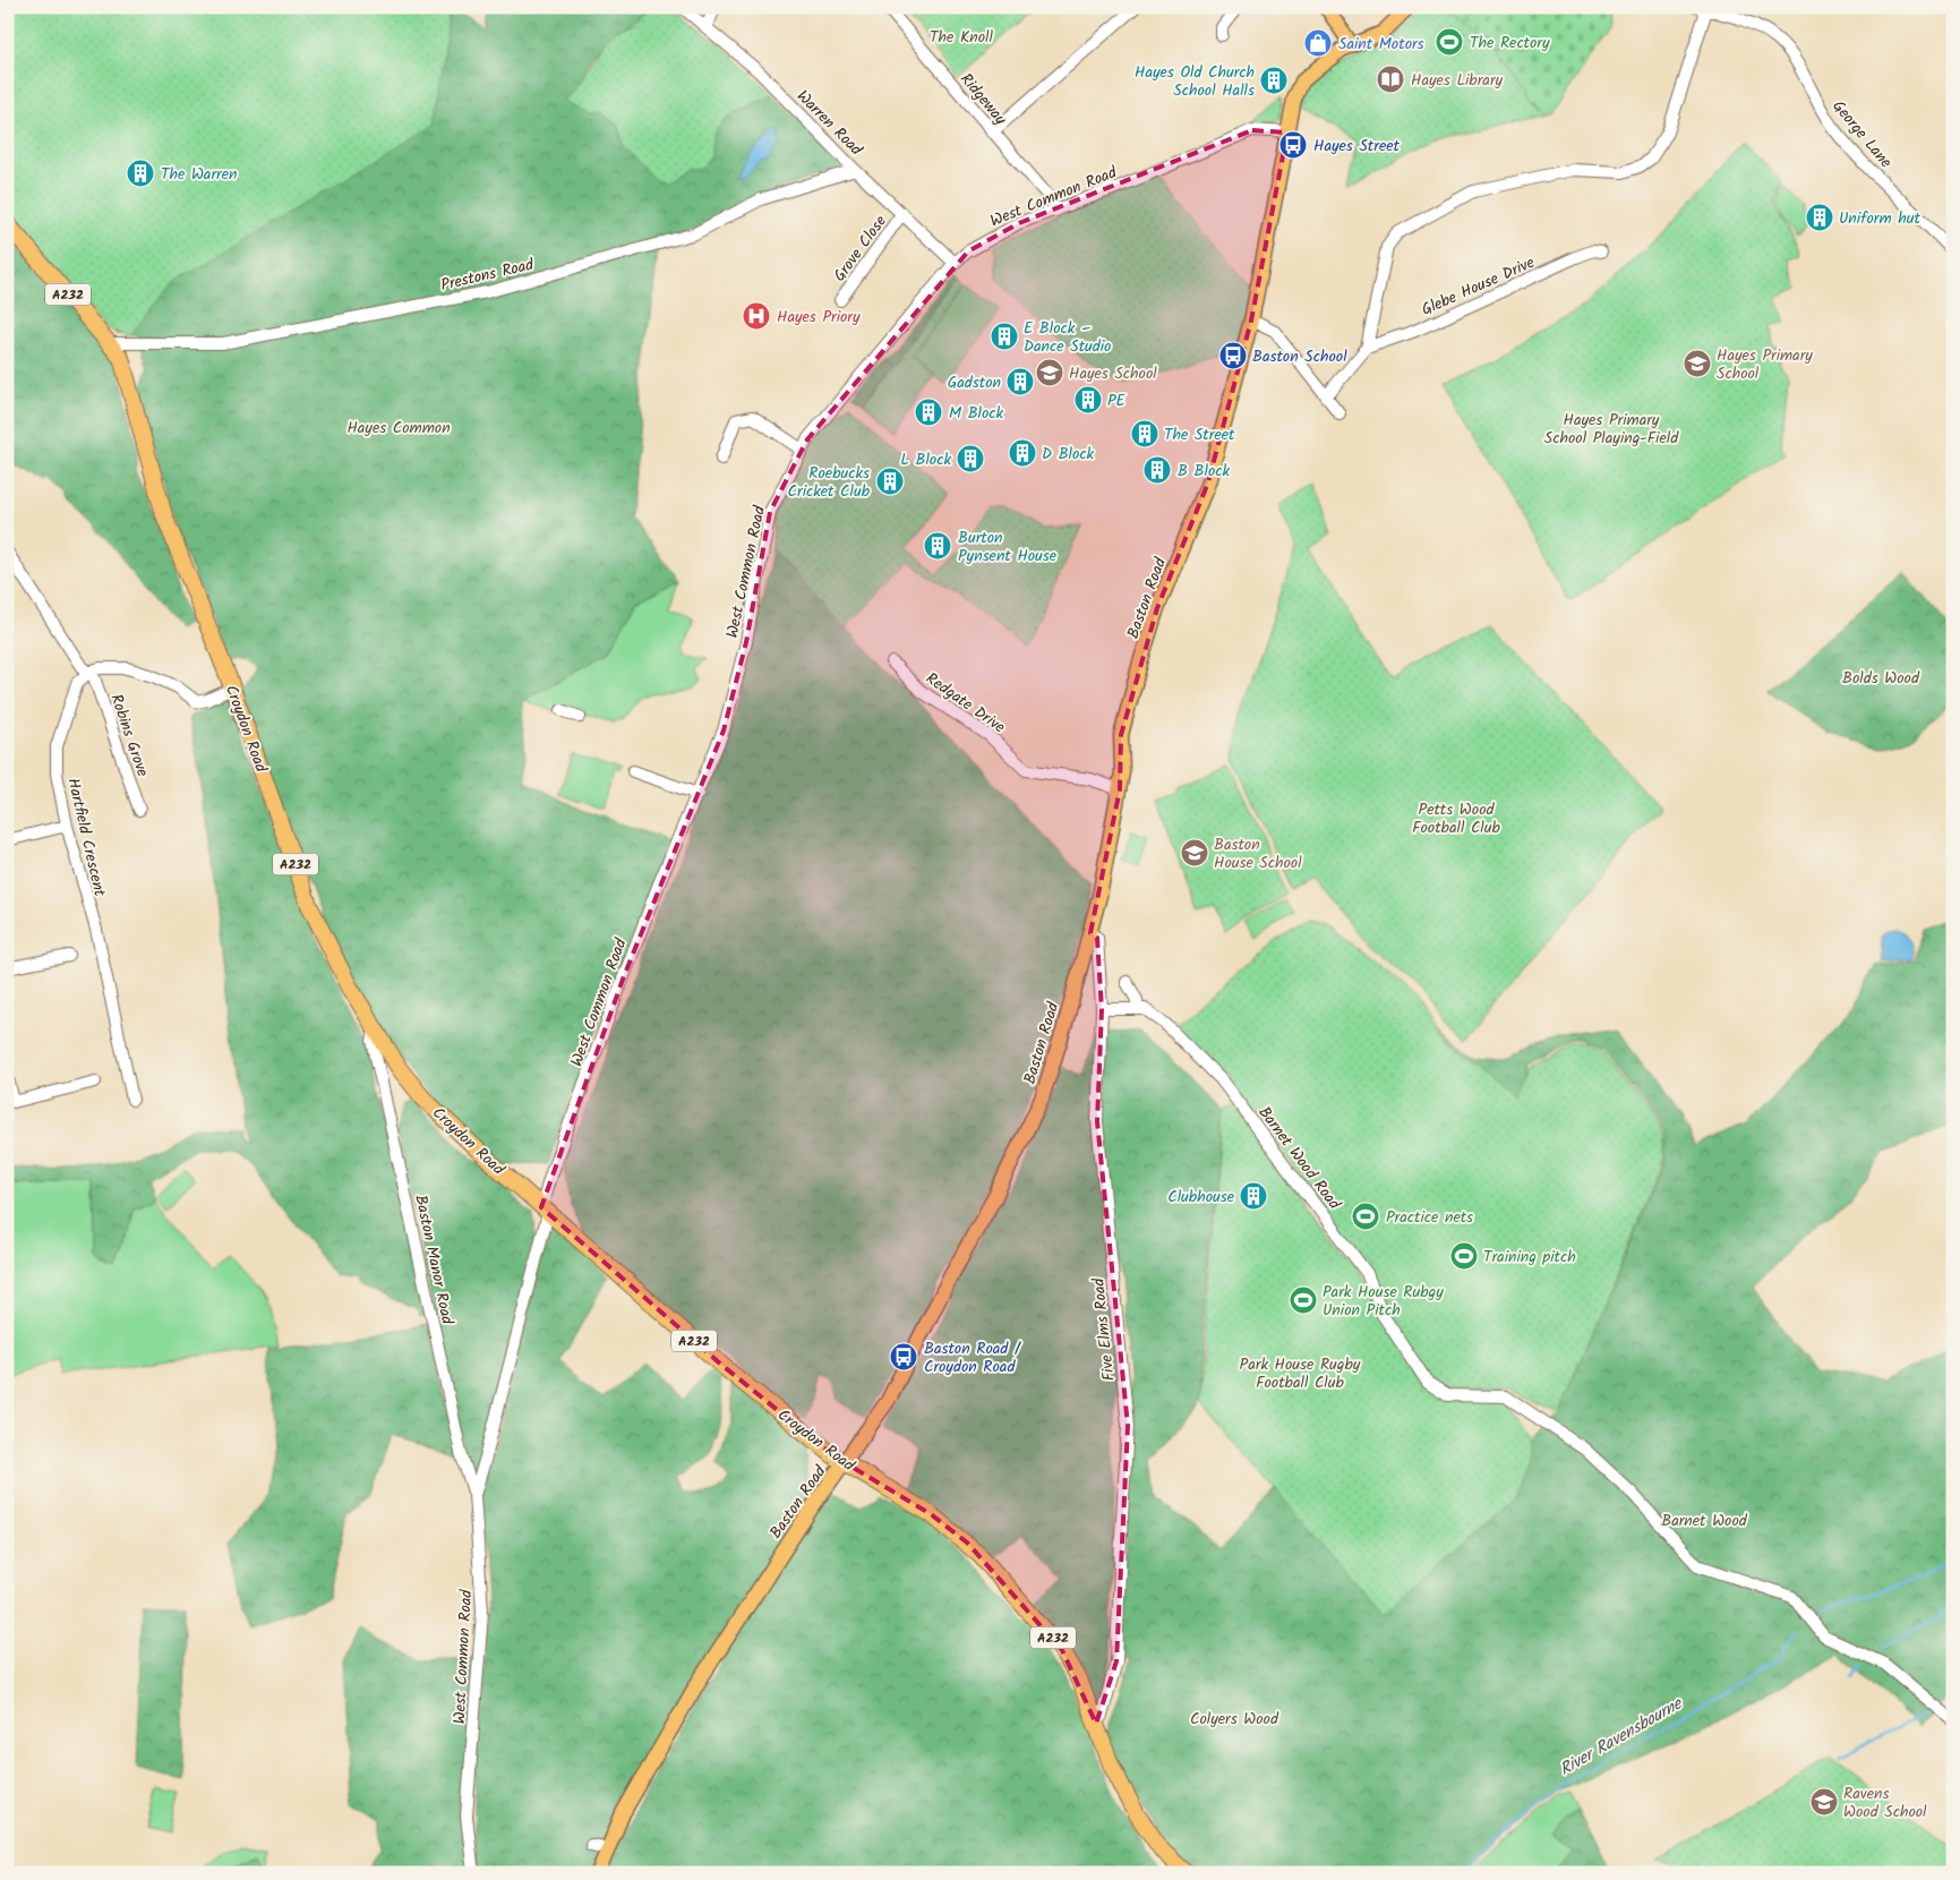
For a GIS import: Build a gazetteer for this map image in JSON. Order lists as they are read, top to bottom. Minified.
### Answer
{"streets":{"highway":["A232","Croydon Road"],"main road":["Baston Road"],"street":["Ridgeway","Warren Road","George Lane","West Common Road","Grove Close","Prestons Road","Glebe House Drive","Redgate Drive","Robins Grove","Hartfield Crescent","Barnet Wood Road","Baston Manor Road","Five Elms Road"]},"crossings":[["Ridgeway","West Common Road"],["Warren Road","West Common Road"],["Warren Road","Grove Close"],["Warren Road","Prestons Road"],["West Common Road","Baston Road"],["West Common Road","Croydon Road"],["West Common Road","Baston Manor Road"],["Prestons Road","Croydon Road"],["Baston Road","Redgate Drive"],["Baston Road","Croydon Road"],["Baston Road","Five Elms Road"],["Croydon Road","Baston Manor Road"],["Croydon Road","Five Elms Road"],["Robins Grove","Hartfield Crescent"]],"water":["River Ravensbourne"],"parks":["The Knoll","Hayes Primary School Playing-Field","Hayes Common","Bolds Wood","Petts Wood Football Club","Park House Rugby Football Club","Barnet Wood","Colyers Wood"],"places":{"sports":["The Rectory","Practice nets","Training pitch","Park House Rubgy Union Pitch"],"shop":["Saint Motors"],"library":["Hayes Library"],"building":["Hayes Old Church School Halls","The Warren","Uniform hut","E Block – Dance Studio","Gadston","PE","M Block","The Street","D Block","L Block","B Block","Roebucks Cricket Club","Burton Pynsent House","Clubhouse"],"bus stop":["Hayes Street","Baston School","Baston Road / Croydon Road"],"hospital":["Hayes Priory"],"school or university":["Hayes Primary School","Hayes School","Baston House School","Ravens Wood School"]}}
